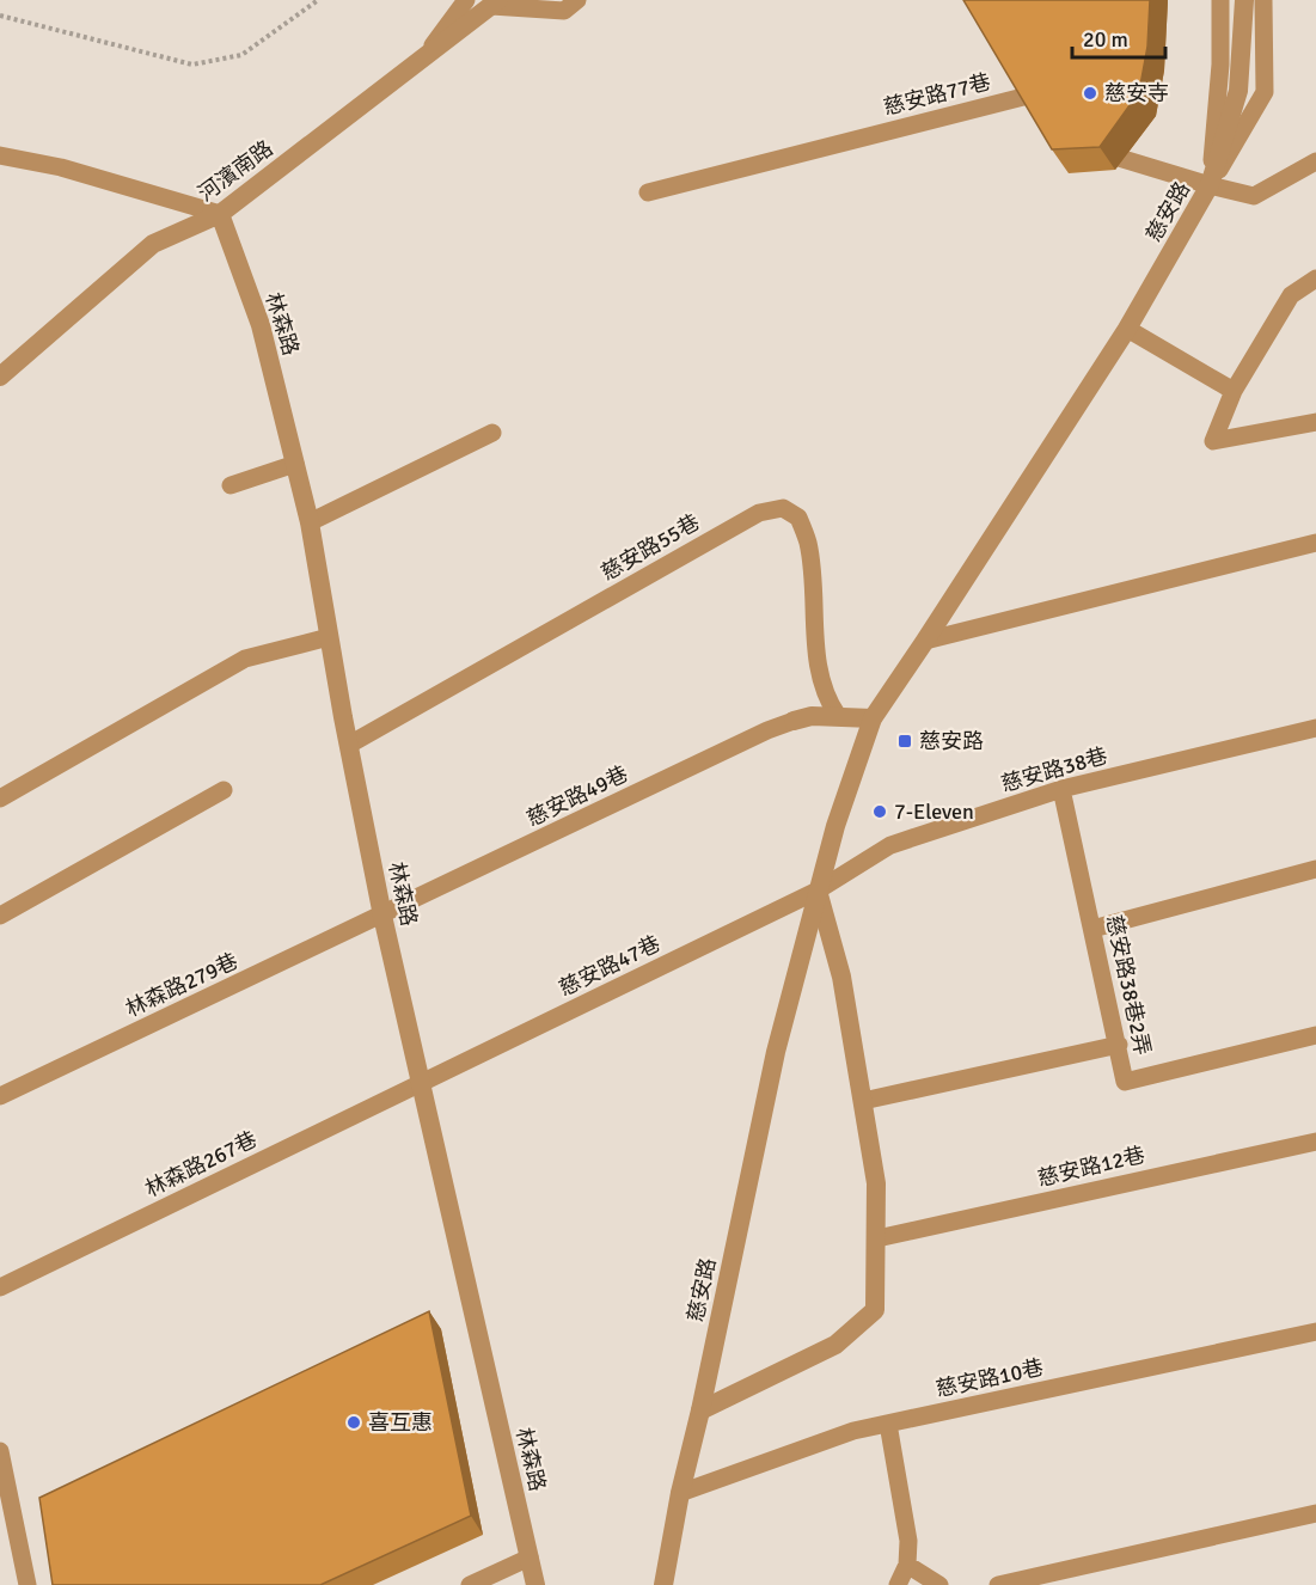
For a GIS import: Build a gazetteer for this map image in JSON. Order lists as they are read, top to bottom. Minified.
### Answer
{"streets":{"street":["河濱南路","慈安路","林森路"],"lane":["慈安路77巷","慈安路55巷","慈安路38巷","慈安路49巷","慈安路47巷","林森路279巷","慈安路38巷2弄","林森路267巷","慈安路12巷","慈安路10巷"]},"crossings":[["河濱南路","林森路"],["慈安路","慈安路38巷"],["慈安路","慈安路47巷"],["慈安路","慈安路10巷"],["林森路","慈安路55巷"],["林森路","慈安路49巷"],["林森路","慈安路47巷"],["林森路","林森路279巷"],["林森路","林森路267巷"],["慈安路38巷","慈安路47巷"],["慈安路38巷","慈安路38巷2弄"],["慈安路49巷","林森路279巷"],["慈安路47巷","林森路267巷"]],"places":{"other":["慈安寺","7-Eleven","喜互惠"],"transit":["慈安路"]},"scale_bar":"20 m"}
